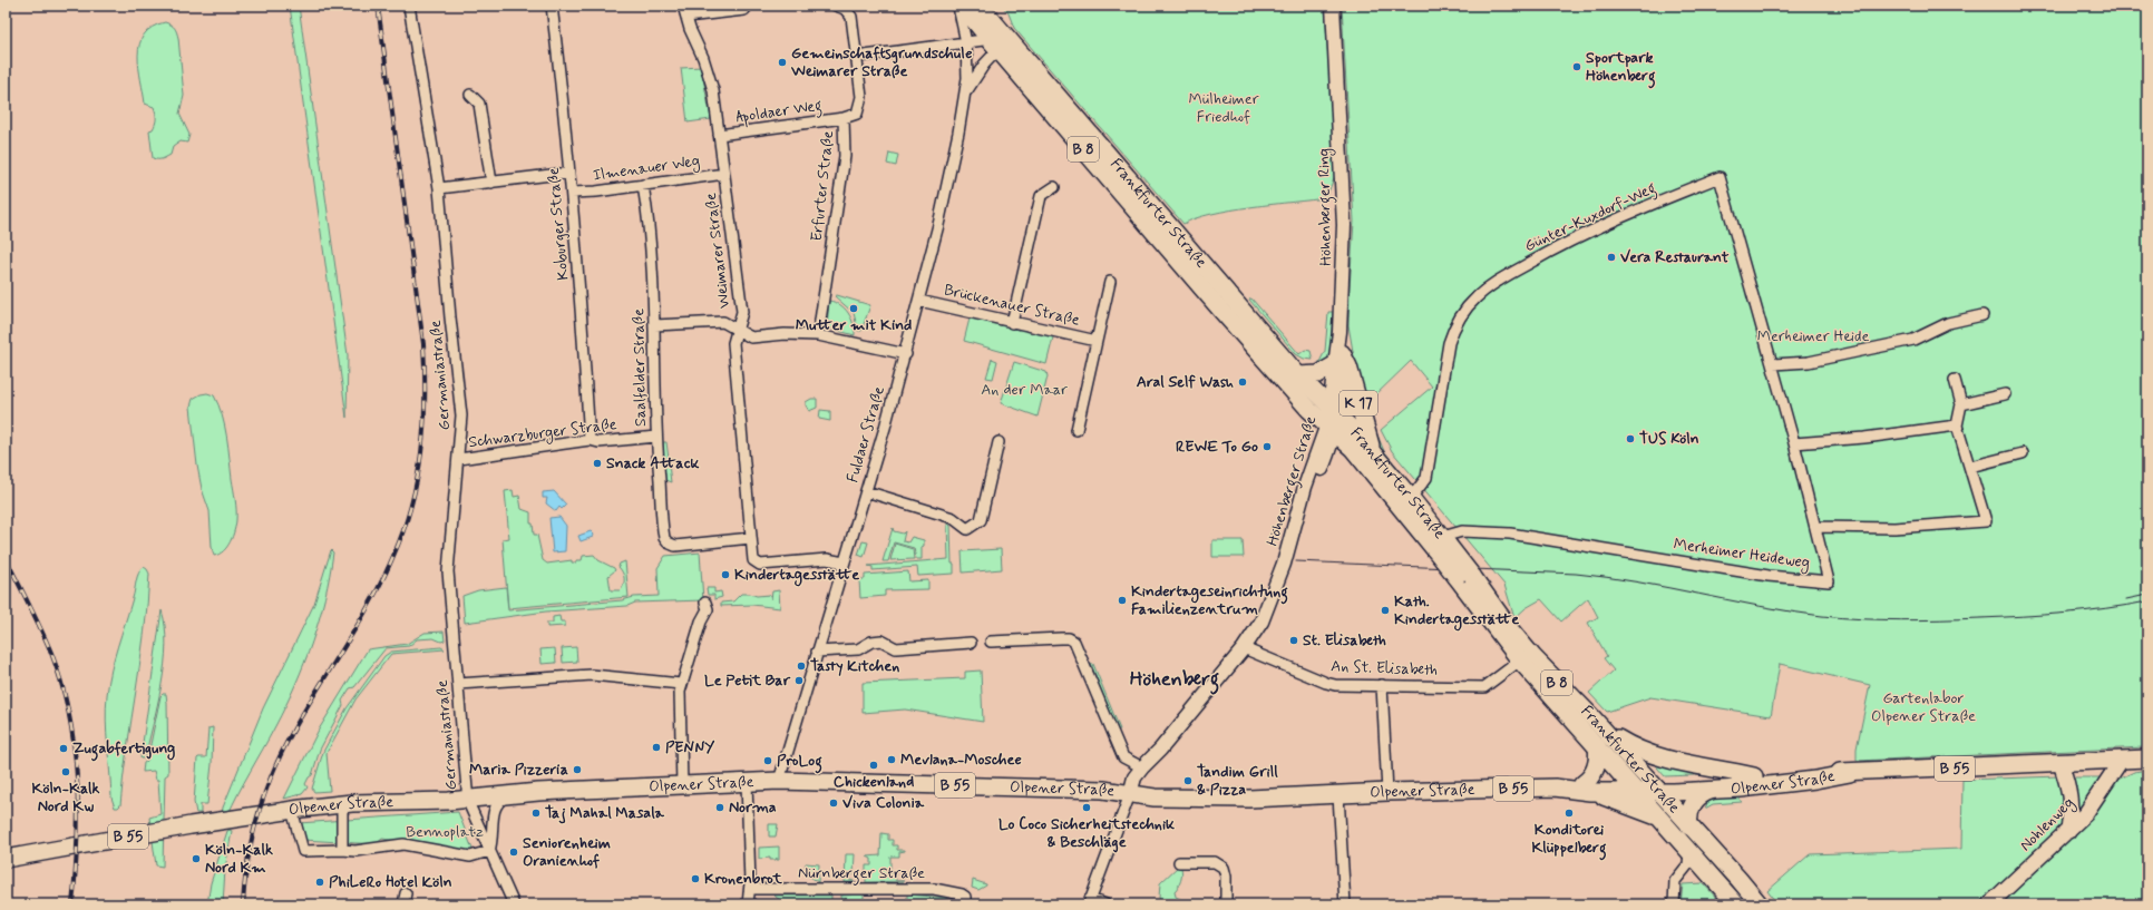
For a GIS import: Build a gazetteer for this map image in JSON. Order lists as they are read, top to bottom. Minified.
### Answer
{"streets":{"main road":["B 8","Frankfurter Straße","K 17","B 55","Olpener Straße","Nohlenweg"],"street":["Apoldaer Weg","Ilmenauer Weg","Erfurter Straße","Höhenberger Ring","Günter-Kuxdorf-Weg","Koburger Straße","Weimarer Straße","Brückenauer Straße","Saalfelder Straße","Germaniastraße","Schwarzburger Straße","Fuldaer Straße","Höhenberger Straße","Merheimer Heideweg","An St. Elisabeth","Nürnberger Straße"]},"crossings":[["Apoldaer Weg","Erfurter Straße"],["Apoldaer Weg","Weimarer Straße"],["Ilmenauer Weg","Koburger Straße"],["Ilmenauer Weg","Weimarer Straße"],["Ilmenauer Weg","Saalfelder Straße"],["Ilmenauer Weg","Germaniastraße"],["Höhenberger Ring","K 17"],["Frankfurter Straße","Günter-Kuxdorf-Weg"],["Frankfurter Straße","K 17"],["Frankfurter Straße","Fuldaer Straße"],["Frankfurter Straße","Höhenberger Straße"],["Frankfurter Straße","Merheimer Heideweg"],["Frankfurter Straße","An St. Elisabeth"],["Frankfurter Straße","B 55"],["Frankfurter Straße","Olpener Straße"],["Günter-Kuxdorf-Weg","Merheimer Heideweg"],["Koburger Straße","Schwarzburger Straße"],["Weimarer Straße","Saalfelder Straße"],["Weimarer Straße","Fuldaer Straße"],["Brückenauer Straße","Fuldaer Straße"],["Saalfelder Straße","Schwarzburger Straße"],["Germaniastraße","Schwarzburger Straße"],["Germaniastraße","Olpener Straße"],["K 17","Höhenberger Straße"],["Fuldaer Straße","Olpener Straße"],["Höhenberger Straße","An St. Elisabeth"],["Höhenberger Straße","Olpener Straße"],["B 55","Olpener Straße"],["Olpener Straße","Nohlenweg"]],"districts":["Höhenberg"],"parks":["Mülheimer Friedhof","Merheimer Heide","An der Maar","Gartenlabor Olpener Straße","Bennoplatz"],"places":["Gemeinschaftsgrundschule Weimarer Straße","Sportpark Höhenberg","Vera Restaurant","Mutter mit Kind","Aral Self Wash","TUS Köln","REWE To Go","Snack Attack","Kindertagesstätte","Kindertageseinrichtung Familienzentrum","Kath. Kindertagesstätte","St. Elisabeth","Tasty Kitchen","Le Petit Bar","PENNY","Zugabfertigung","Mevlana-Moschee","ProLog","Chickenland","Maria Pizzeria","Köln-Kalk Nord Kw","Tandim Grill & Pizza","Viva Colonia","Norma","Lo Coco Sicherheitstechnik & Beschläge","Taj Mahal Masala","Konditorei Klüppelberg","Seniorenheim Oranienhof","Köln-Kalk Nord Km","Kronenbrot","PhiLeRo Hotel Köln"]}
